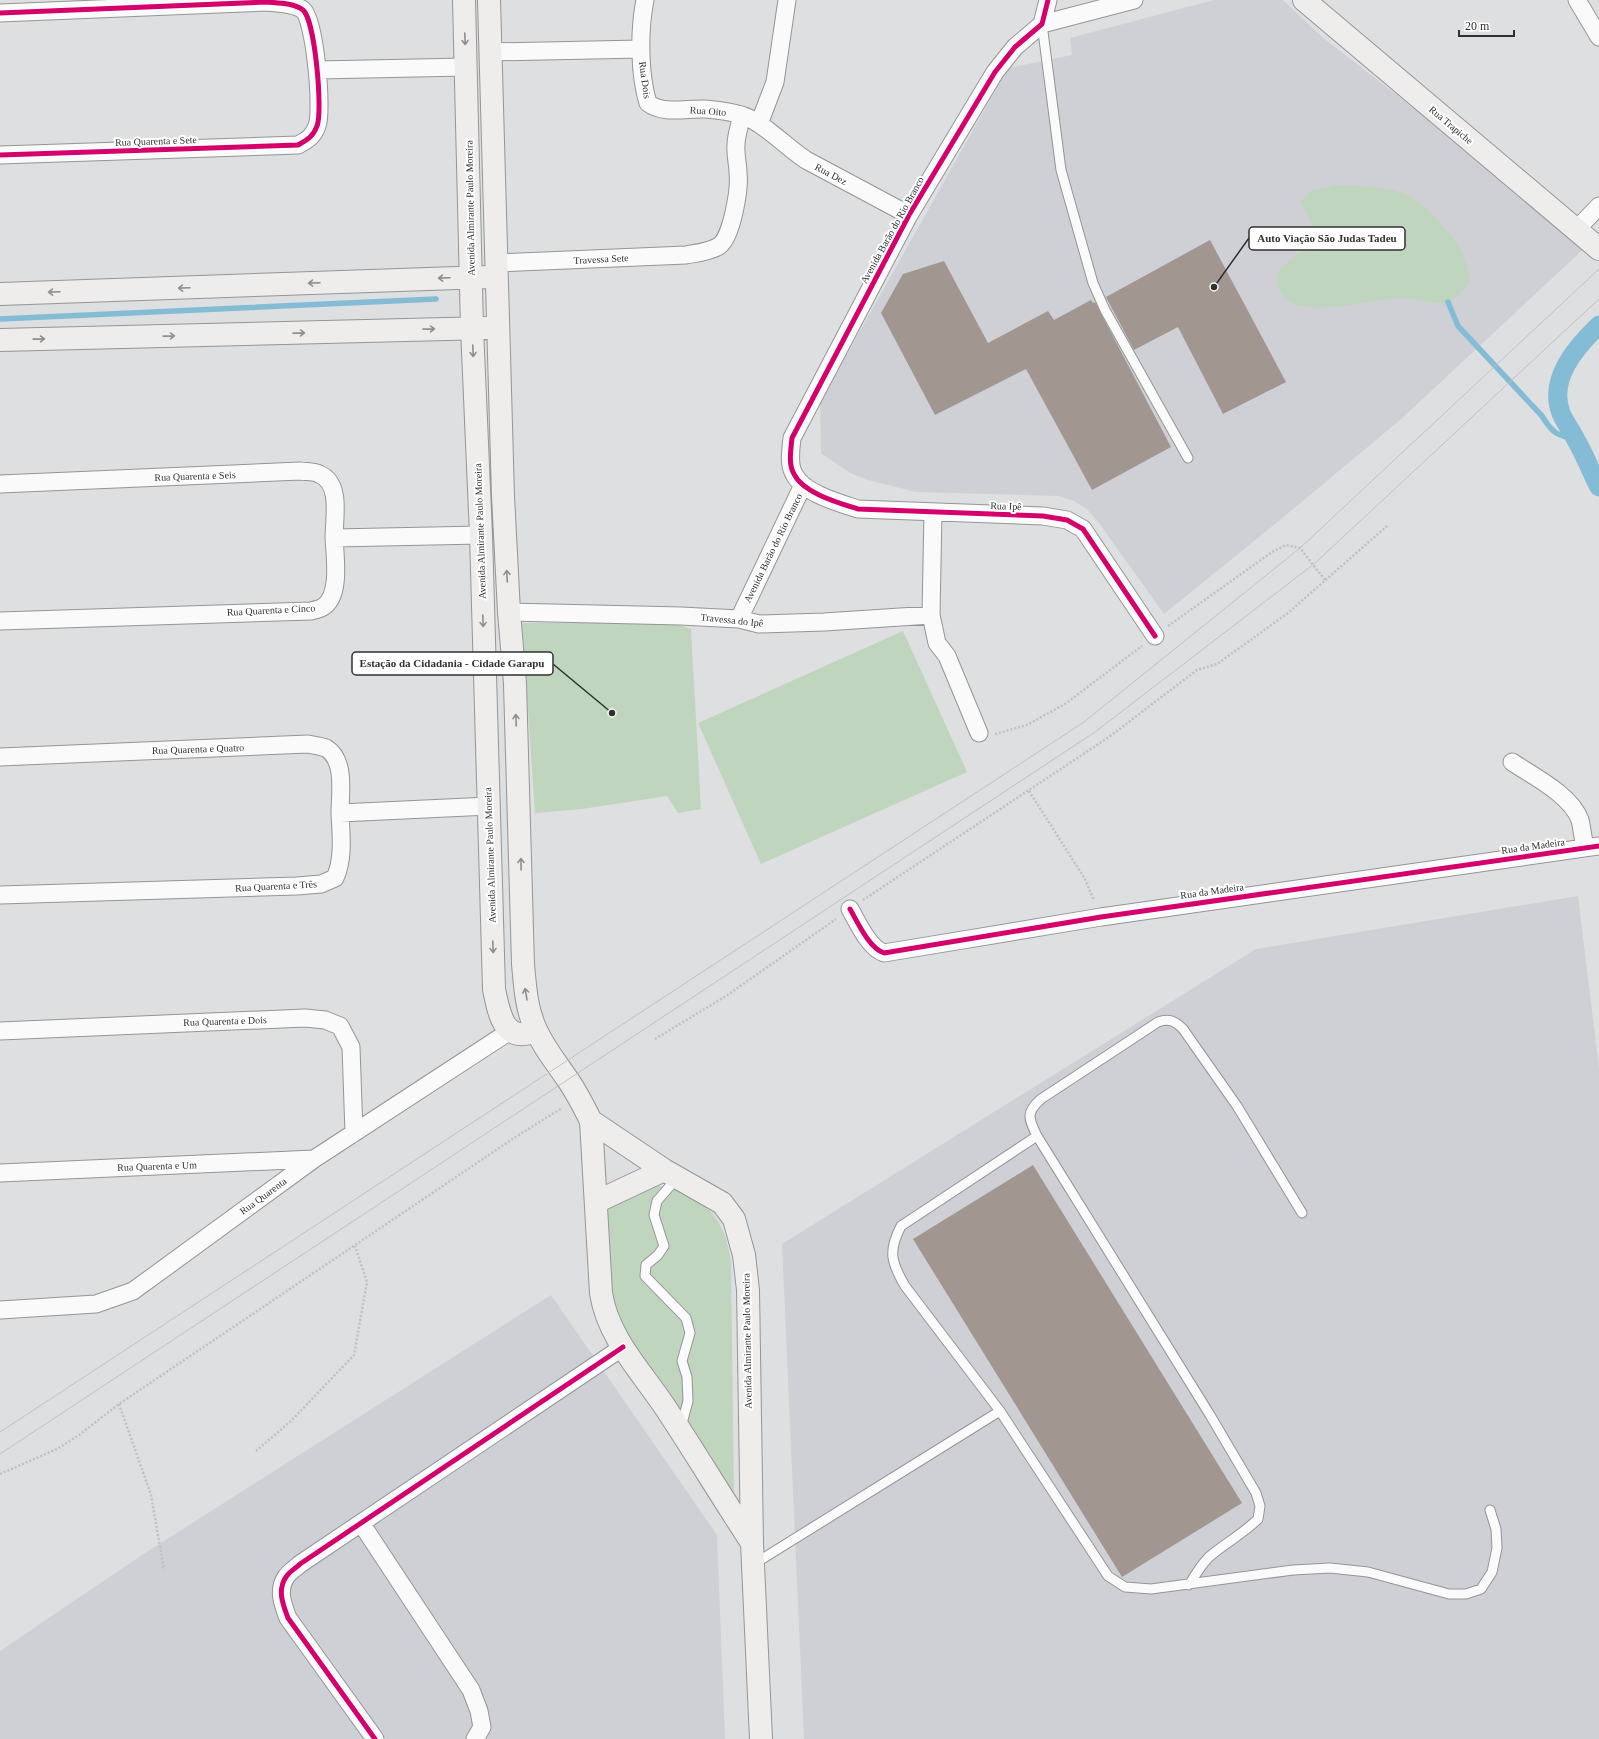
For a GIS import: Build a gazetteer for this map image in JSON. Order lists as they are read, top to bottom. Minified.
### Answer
{"streets":{"main road":["Rua Trapiche","Avenida Almirante Paulo Moreira"],"street":["Rua Dois","Rua Oito","Rua Quarenta e Sete","Rua Dez","Avenida Barão do Rio Branco","Travessa Sete","Rua Quarenta e Seis","Rua Ipê","Rua Quarenta e Cinco","Travessa do Ipê","Rua Quarenta e Quatro","Rua da Madeira","Rua Quarenta e Três","Rua Quarenta e Dois","Rua Quarenta e Um","Rua Quarenta"]},"crossings":[["Rua Dois","Rua Oito"],["Rua Oito","Rua Dez"],["Rua Oito","Travessa Sete"],["Rua Dez","Avenida Barão do Rio Branco"],["Avenida Almirante Paulo Moreira","Travessa Sete"],["Avenida Almirante Paulo Moreira","Travessa do Ipê"],["Avenida Almirante Paulo Moreira","Rua Quarenta"],["Avenida Barão do Rio Branco","Rua Ipê"],["Avenida Barão do Rio Branco","Travessa do Ipê"],["Rua Quarenta e Seis","Rua Quarenta e Cinco"],["Rua Quarenta e Quatro","Rua Quarenta e Três"],["Rua Quarenta e Dois","Rua Quarenta"],["Rua Quarenta e Um","Rua Quarenta"]],"places":["Auto Viação São Judas Tadeu","Estação da Cidadania - Cidade Garapu"],"scale_bar":"20 m"}
